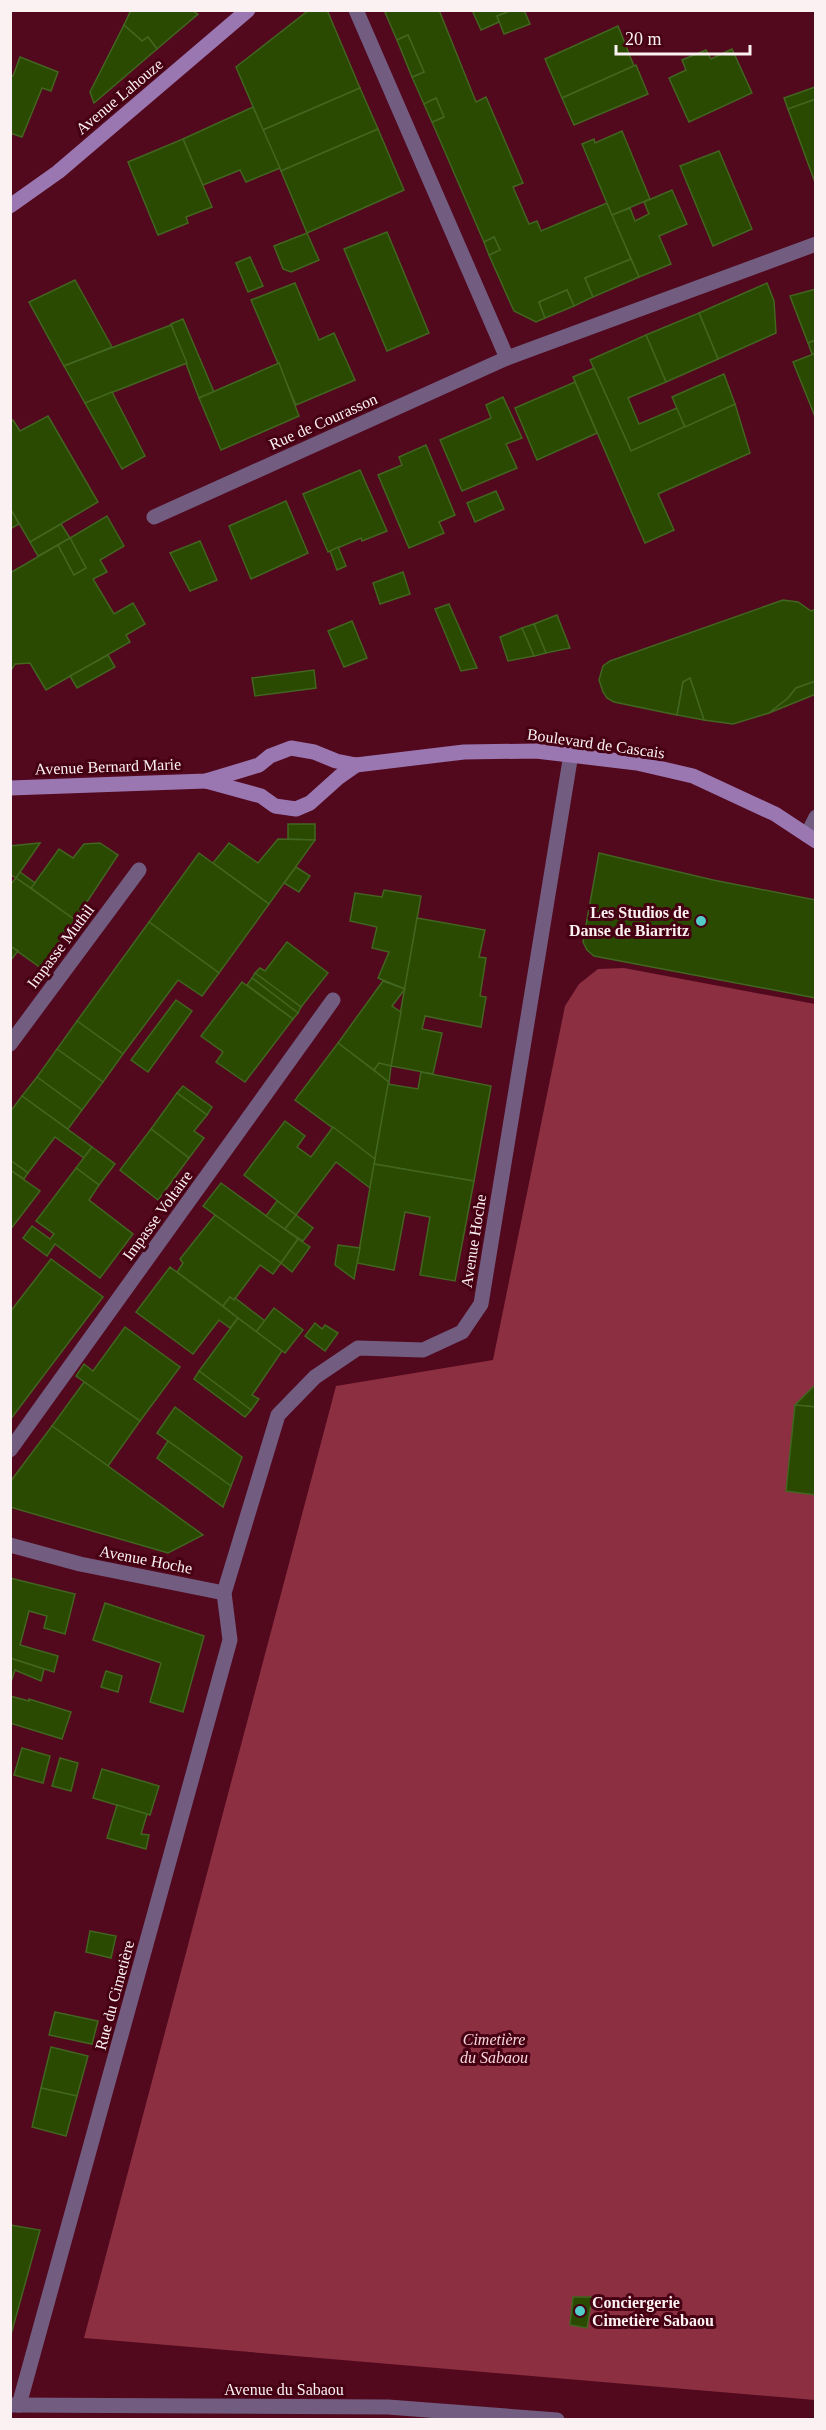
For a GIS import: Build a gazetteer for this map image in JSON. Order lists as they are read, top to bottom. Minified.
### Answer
{"streets":{"main road":["Avenue Lahouze","Boulevard de Cascais","Avenue Bernard Marie"],"street":["Rue de Courasson","Impasse Muthil","Impasse Voltaire","Avenue Hoche","Rue du Cimetière","Avenue du Sabaou"]},"crossings":[["Boulevard de Cascais","Avenue Bernard Marie"],["Boulevard de Cascais","Avenue Hoche"],["Avenue Hoche","Rue du Cimetière"],["Rue du Cimetière","Avenue du Sabaou"]],"parks":["Cimetière du Sabaou"],"places":["Les Studios de Danse de Biarritz","Conciergerie Cimetière Sabaou"],"scale_bar":"20 m"}
